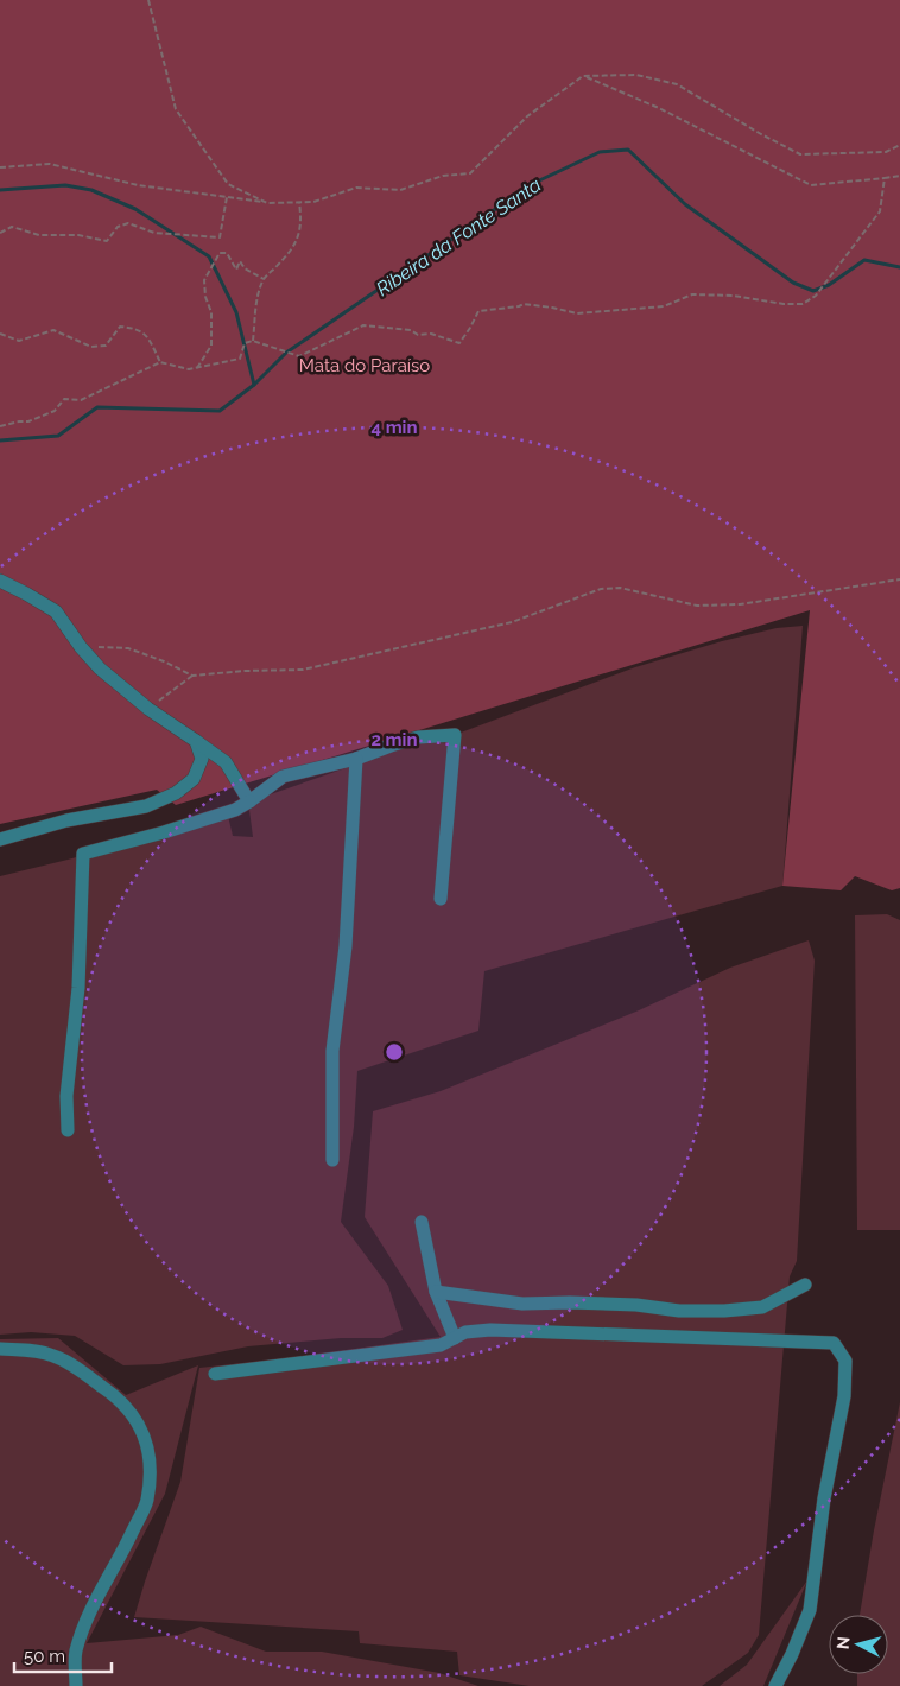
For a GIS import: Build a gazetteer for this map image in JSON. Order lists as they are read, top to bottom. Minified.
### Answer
{"water":["Ribeira da Fonte Santa"],"parks":["Mata do Paraíso"],"scale_bar":"50 m","north":"left","rings":["4 min","2 min"]}
